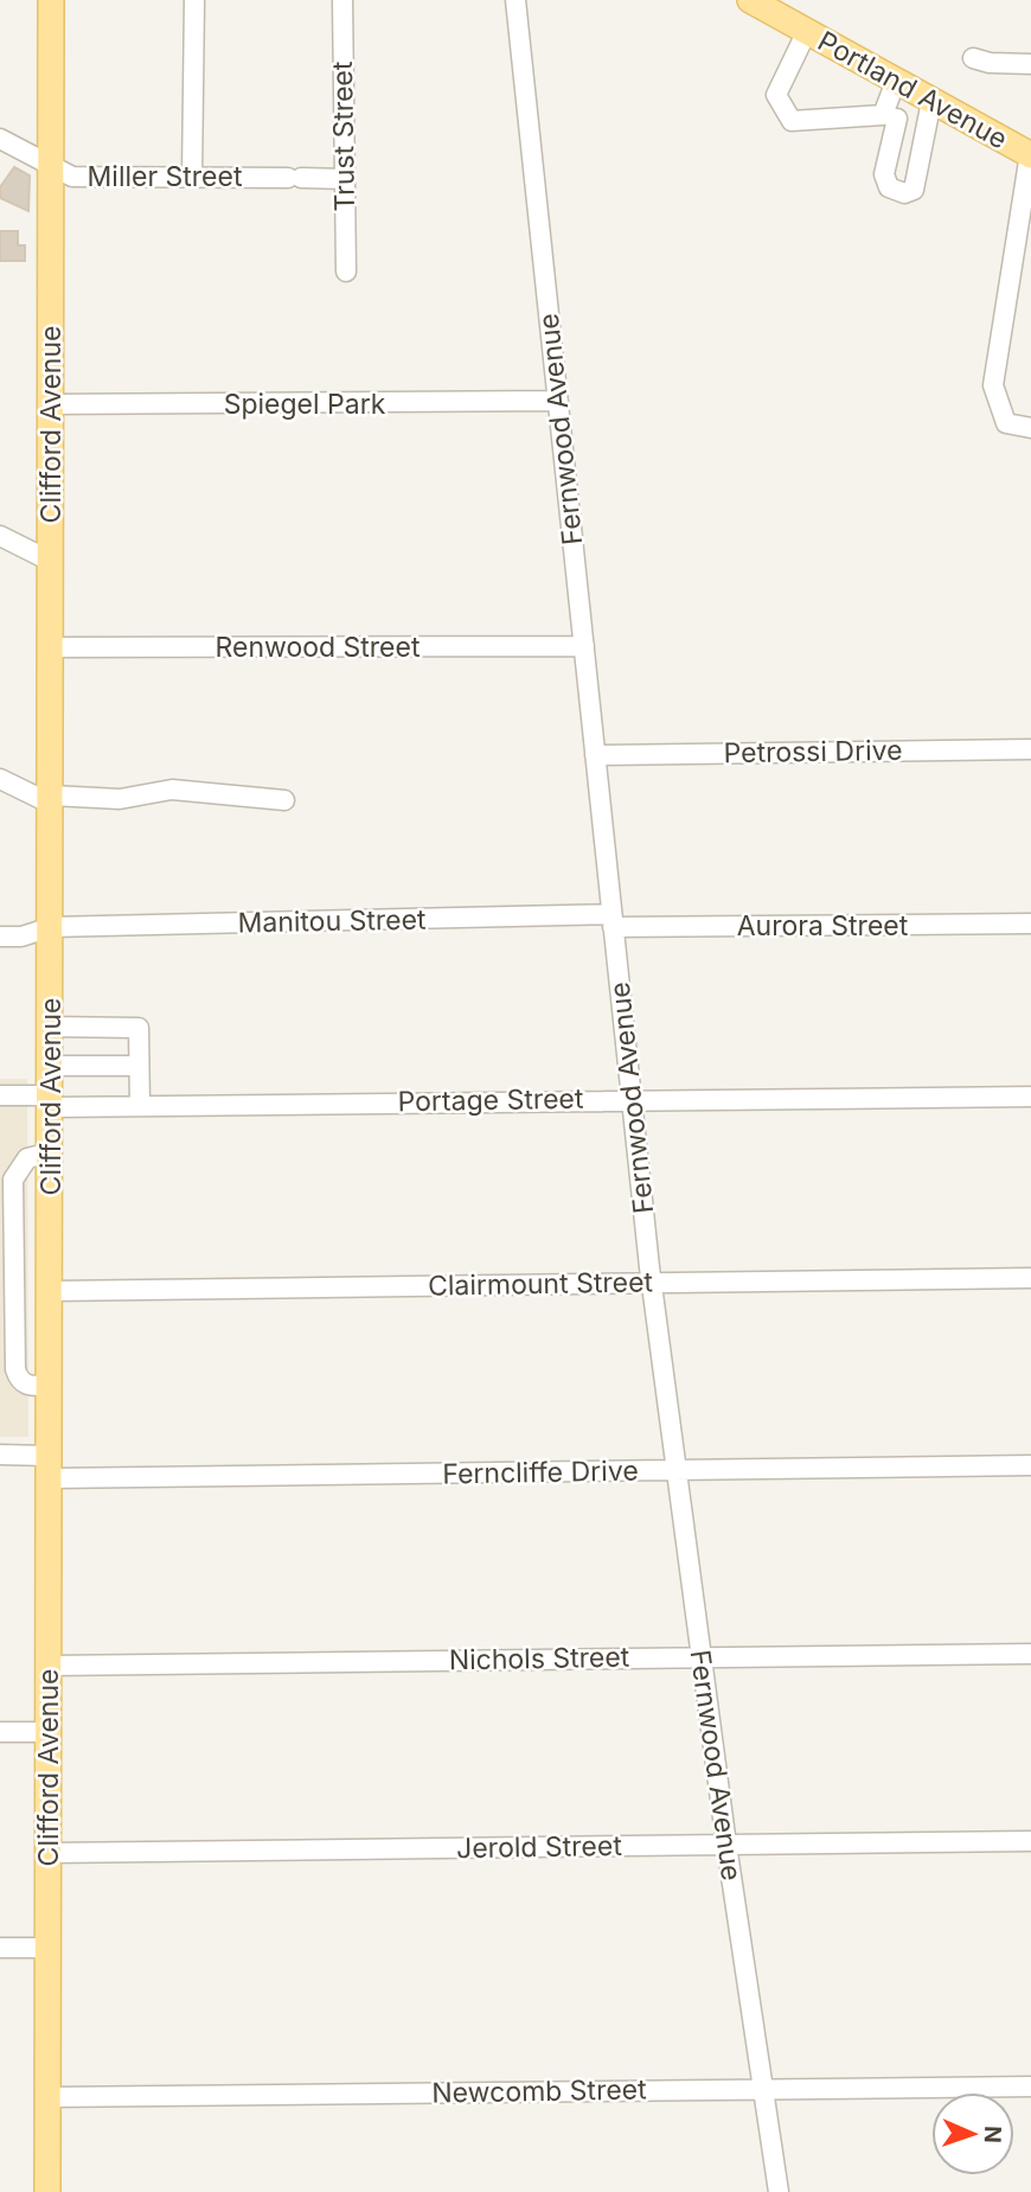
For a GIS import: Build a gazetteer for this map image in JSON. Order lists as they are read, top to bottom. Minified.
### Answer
{"streets":{"main road":["Portland Avenue","Clifford Avenue"],"street":["Trust Street","Miller Street","Spiegel Park","Fernwood Avenue","Renwood Street","Petrossi Drive","Manitou Street","Aurora Street","Portage Street","Clairmount Street","Ferncliffe Drive","Nichols Street","Jerold Street","Newcomb Street"]},"crossings":[["Trust Street","Miller Street"],["Miller Street","Clifford Avenue"],["Spiegel Park","Clifford Avenue"],["Spiegel Park","Fernwood Avenue"],["Clifford Avenue","Renwood Street"],["Clifford Avenue","Manitou Street"],["Clifford Avenue","Portage Street"],["Clifford Avenue","Clairmount Street"],["Clifford Avenue","Ferncliffe Drive"],["Clifford Avenue","Nichols Street"],["Clifford Avenue","Jerold Street"],["Clifford Avenue","Newcomb Street"],["Fernwood Avenue","Renwood Street"],["Fernwood Avenue","Petrossi Drive"],["Fernwood Avenue","Manitou Street"],["Fernwood Avenue","Aurora Street"],["Fernwood Avenue","Portage Street"],["Fernwood Avenue","Clairmount Street"],["Fernwood Avenue","Ferncliffe Drive"],["Fernwood Avenue","Nichols Street"],["Fernwood Avenue","Jerold Street"],["Fernwood Avenue","Newcomb Street"],["Manitou Street","Aurora Street"]],"north":"right"}
